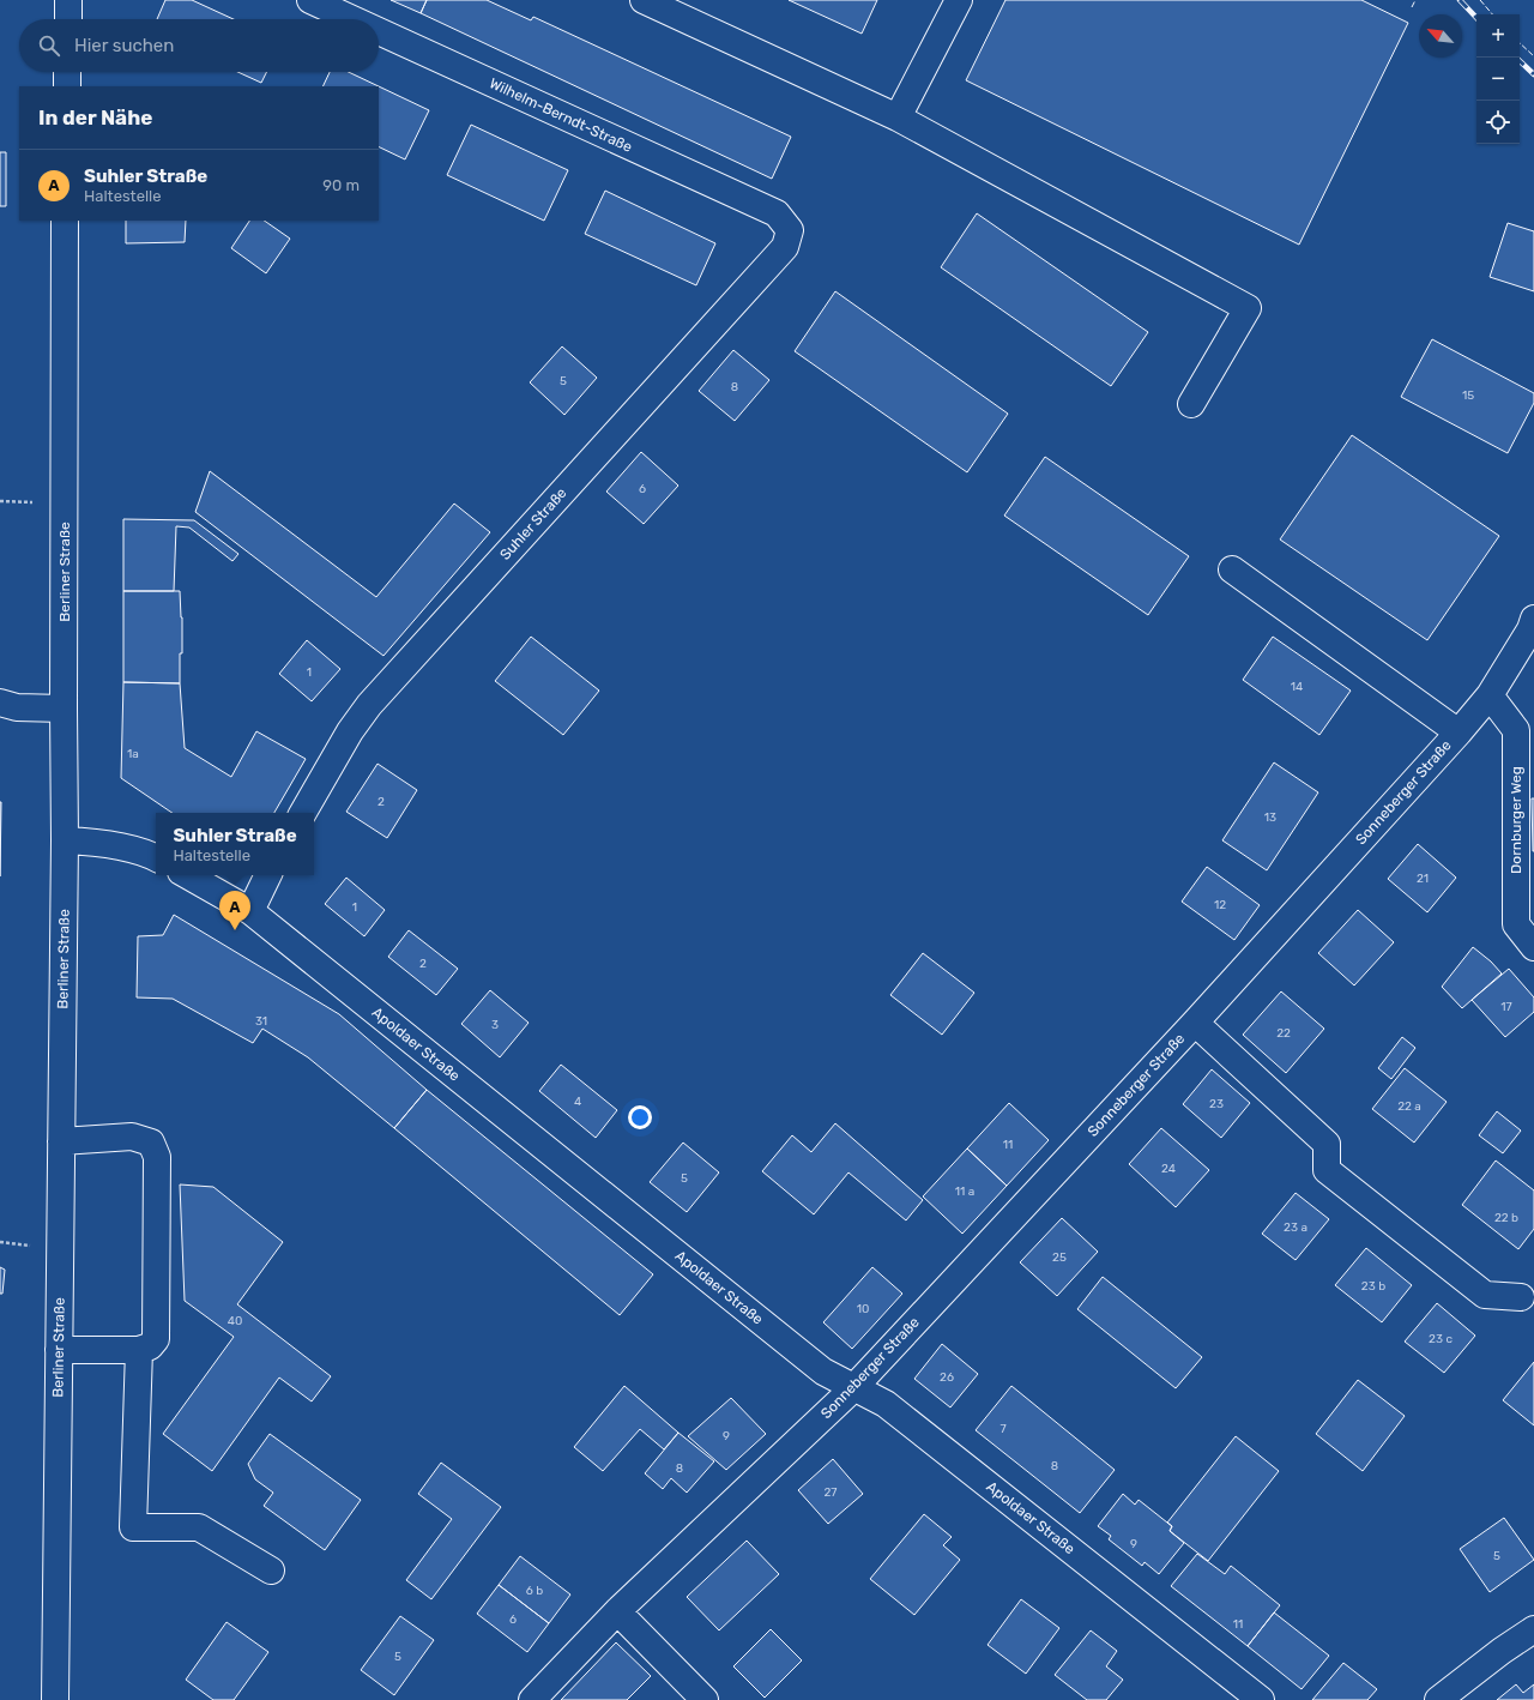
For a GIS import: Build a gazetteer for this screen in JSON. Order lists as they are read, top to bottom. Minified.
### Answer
{"streets":{"street":["Wilhelm-Berndt-Straße","Suhler Straße","Berliner Straße","Sonneberger Straße","Dornburger Weg","Apoldaer Straße"]},"crossings":[["Wilhelm-Berndt-Straße","Suhler Straße"],["Sonneberger Straße","Dornburger Weg"],["Sonneberger Straße","Apoldaer Straße"]],"house_numbers":["5","8","15","6","1","14","1a","2","13","21","12","1","2","17","31","3","22","4","23","22 a","11","24","5","11 a","22 b","23 a","25","23 b","10","40","23 c","26","7","9","8","8","27","9","5","6 b","6","11","5"],"north":"top left","page":{"map_buttons":["+","−"],"search":"Hier suchen","heading":"In der Nähe","list":[{"mark":"A","name":"Suhler Straße","note":"Haltestelle","value":"90 m"}],"popup":["Suhler Straße","Haltestelle"],"pins":"A"}}
